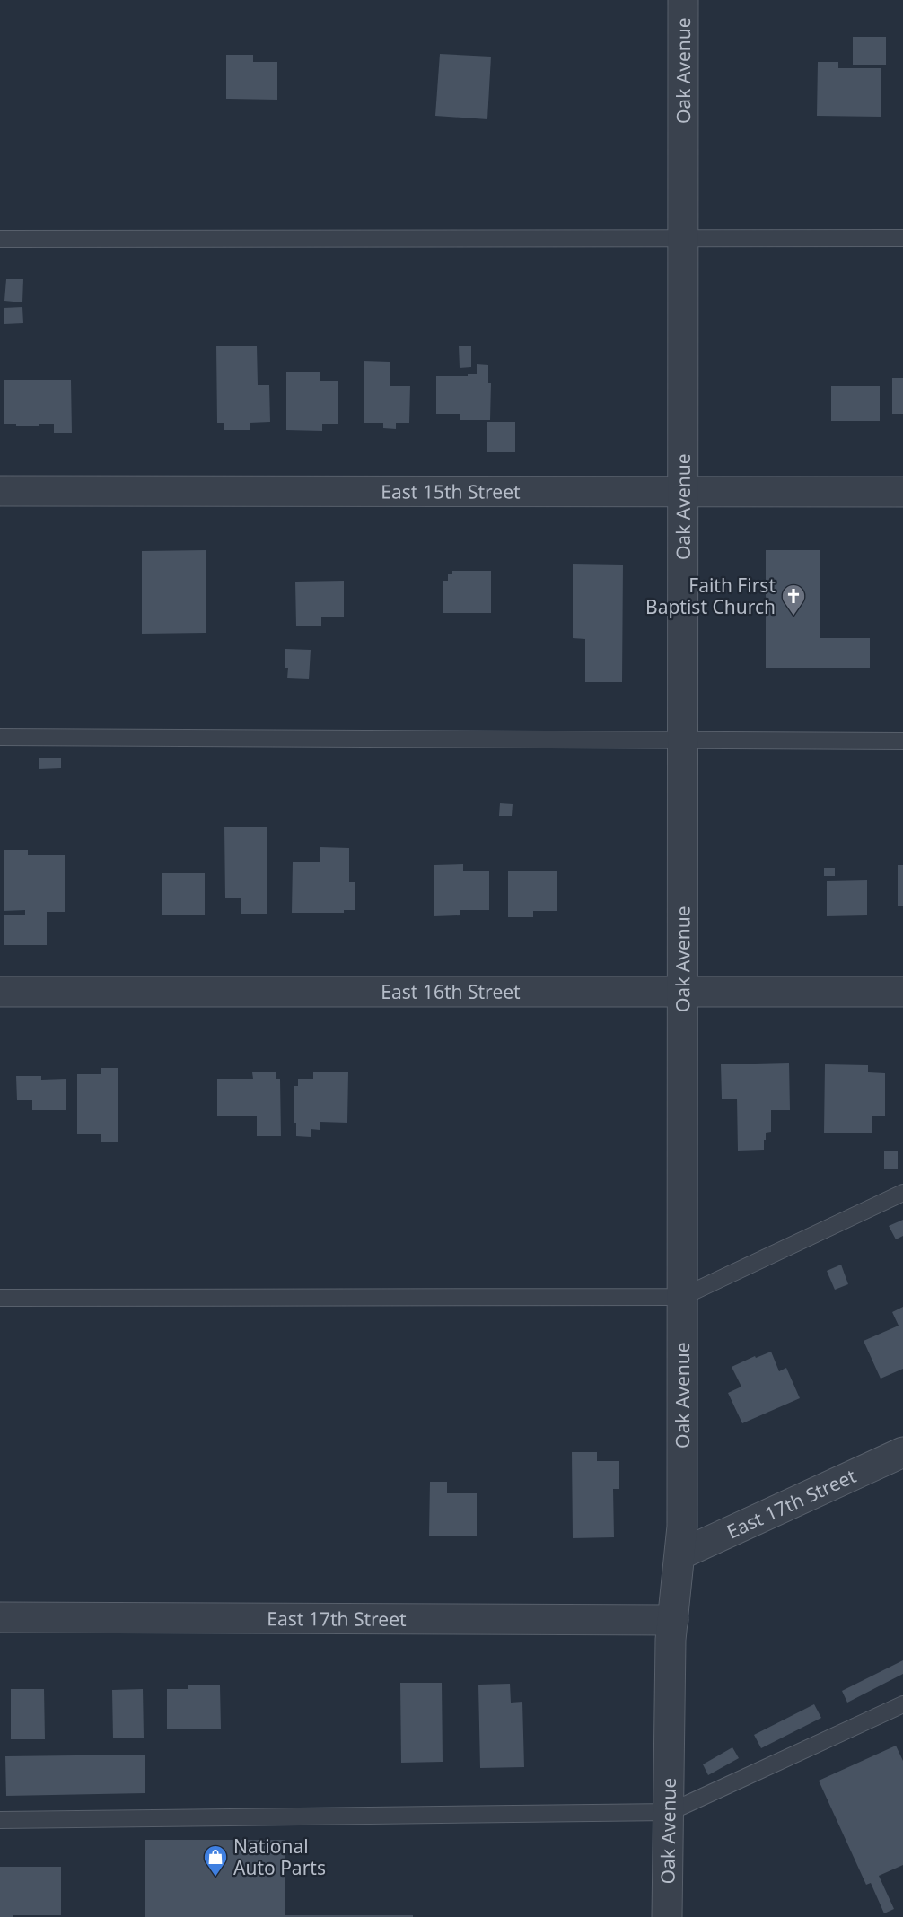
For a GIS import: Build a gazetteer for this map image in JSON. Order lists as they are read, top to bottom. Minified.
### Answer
{"streets":{"street":["Oak Avenue","East 15th Street","East 16th Street","East 17th Street"]},"crossings":[["Oak Avenue","East 15th Street"],["Oak Avenue","East 16th Street"],["Oak Avenue","East 17th Street"]],"places":{"church":["Faith First Baptist Church"],"shop":["National Auto Parts"]}}
